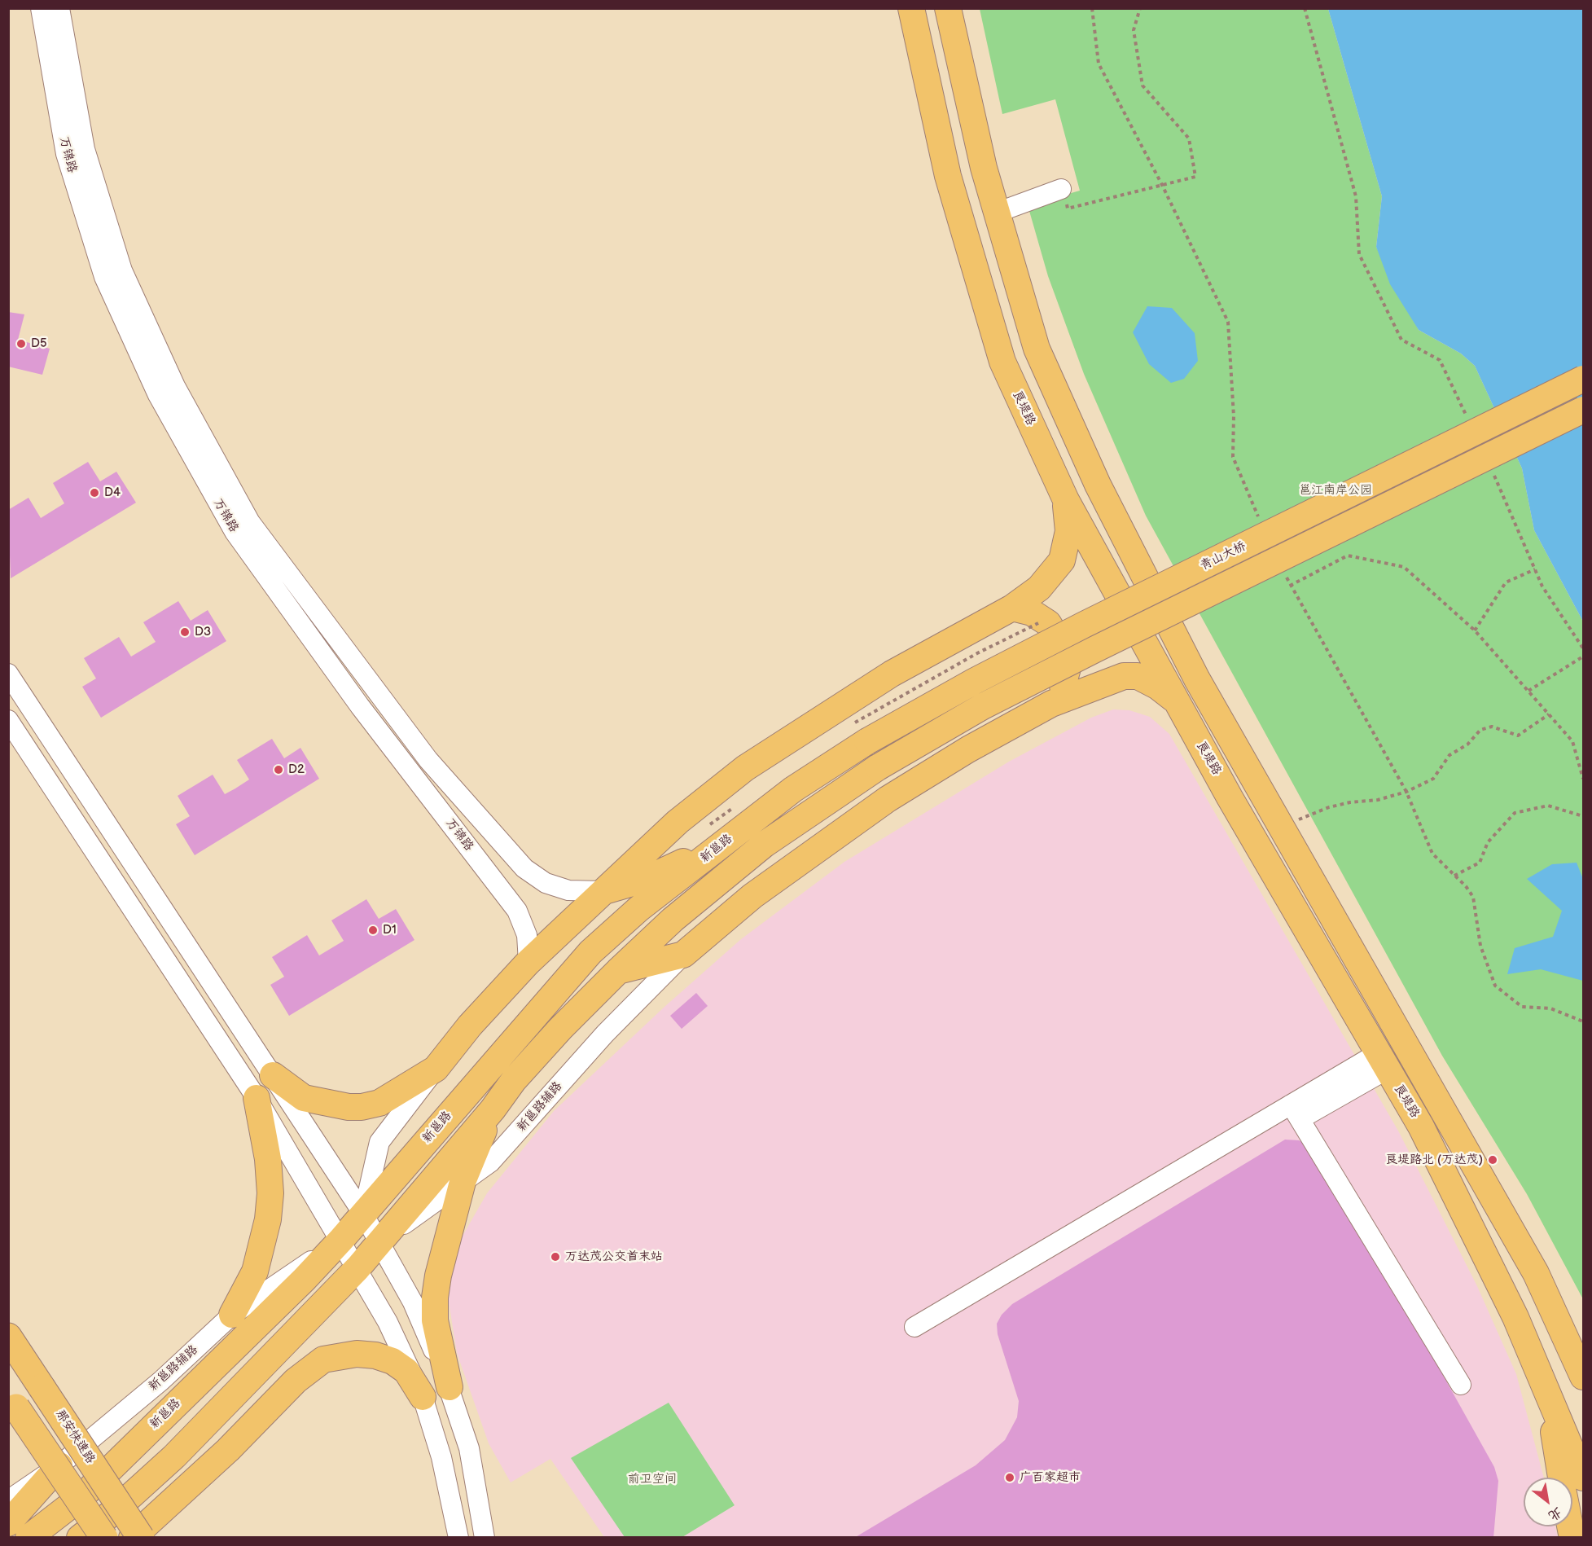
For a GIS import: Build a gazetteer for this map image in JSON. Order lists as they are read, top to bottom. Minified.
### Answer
{"streets":{"highway":["那安快速路"],"main road":["良堤路","青山大桥","新邕路"],"street":["万锦路","新邕路辅路"]},"crossings":[["青山大桥","新邕路"],["新邕路","新邕路辅路"]],"parks":["邕江南岸公园","前卫空间"],"places":["D5","D4","D3","D2","D1","良堤路北 (万达茂)","万达茂公交首末站","广百家超市"],"north":"bottom right"}
